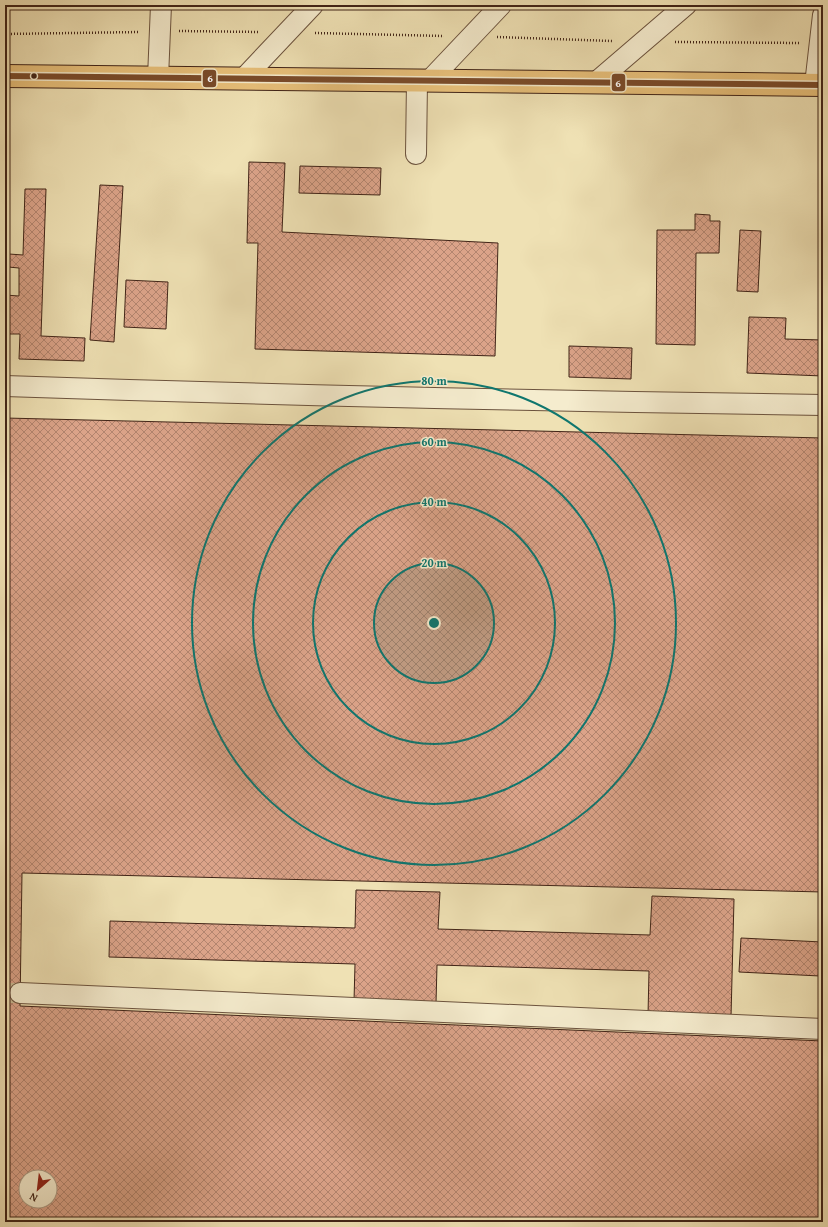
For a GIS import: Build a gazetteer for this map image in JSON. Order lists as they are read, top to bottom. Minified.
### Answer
{"lines":["transit line 6"],"north":"bottom left","rings":["80 m","60 m","40 m","20 m"]}
